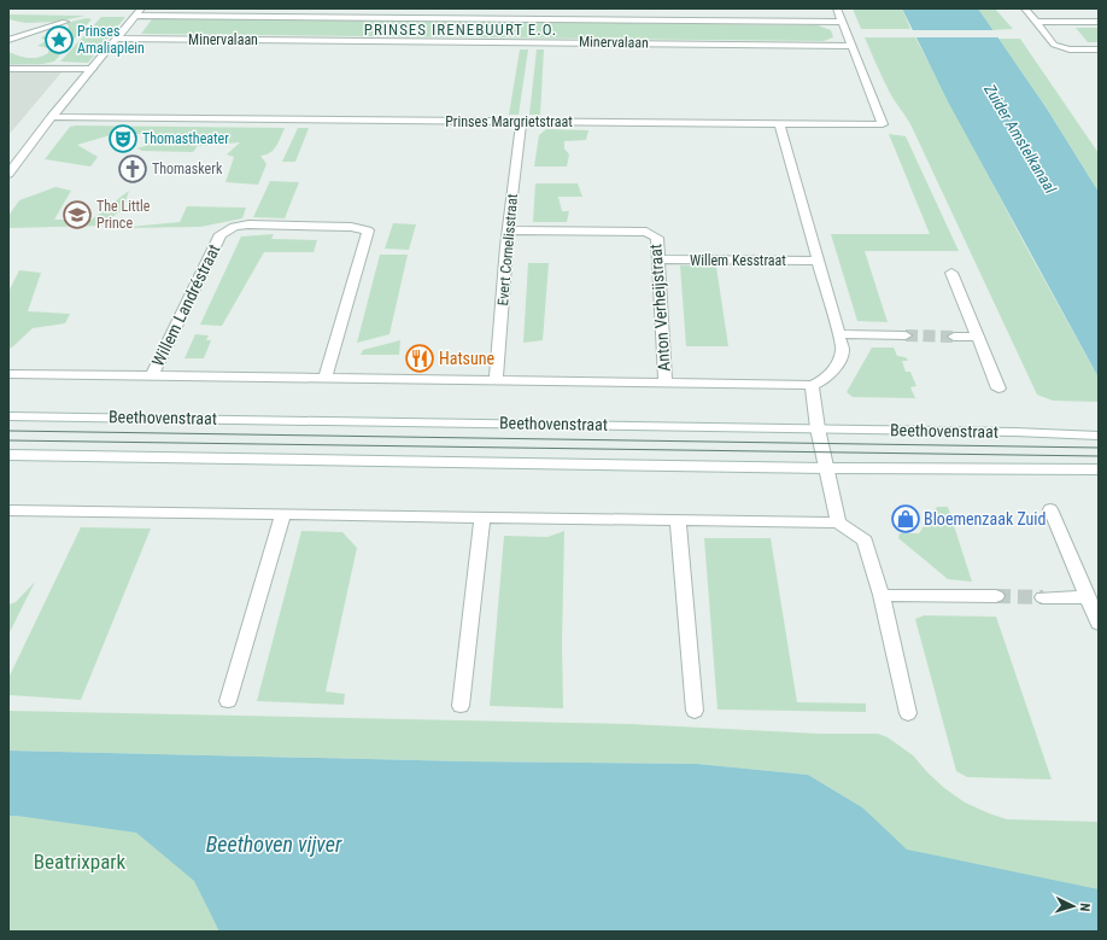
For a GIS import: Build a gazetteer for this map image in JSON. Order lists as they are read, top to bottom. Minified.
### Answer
{"streets":{"street":["Minervalaan","Prinses Margrietstraat","Evert Cornelisstraat","Willem Kesstraat","Willem Landréstraat","Anton Verheijstraat","Beethovenstraat"]},"crossings":[["Minervalaan","Prinses Margrietstraat"],["Prinses Margrietstraat","Evert Cornelisstraat"],["Evert Cornelisstraat","Anton Verheijstraat"],["Willem Kesstraat","Anton Verheijstraat"]],"districts":["PRINSES IRENEBUURT E.O."],"water":["Zuider Amstelkanaal","Beethoven vijver"],"parks":["Beatrixpark"],"places":{"place":["Prinses Amaliaplein"],"theatre":["Thomastheater"],"church":["Thomaskerk"],"school or university":["The Little Prince"],"restaurant":["Hatsune"],"shop":["Bloemenzaak Zuid"]},"north":"right"}
